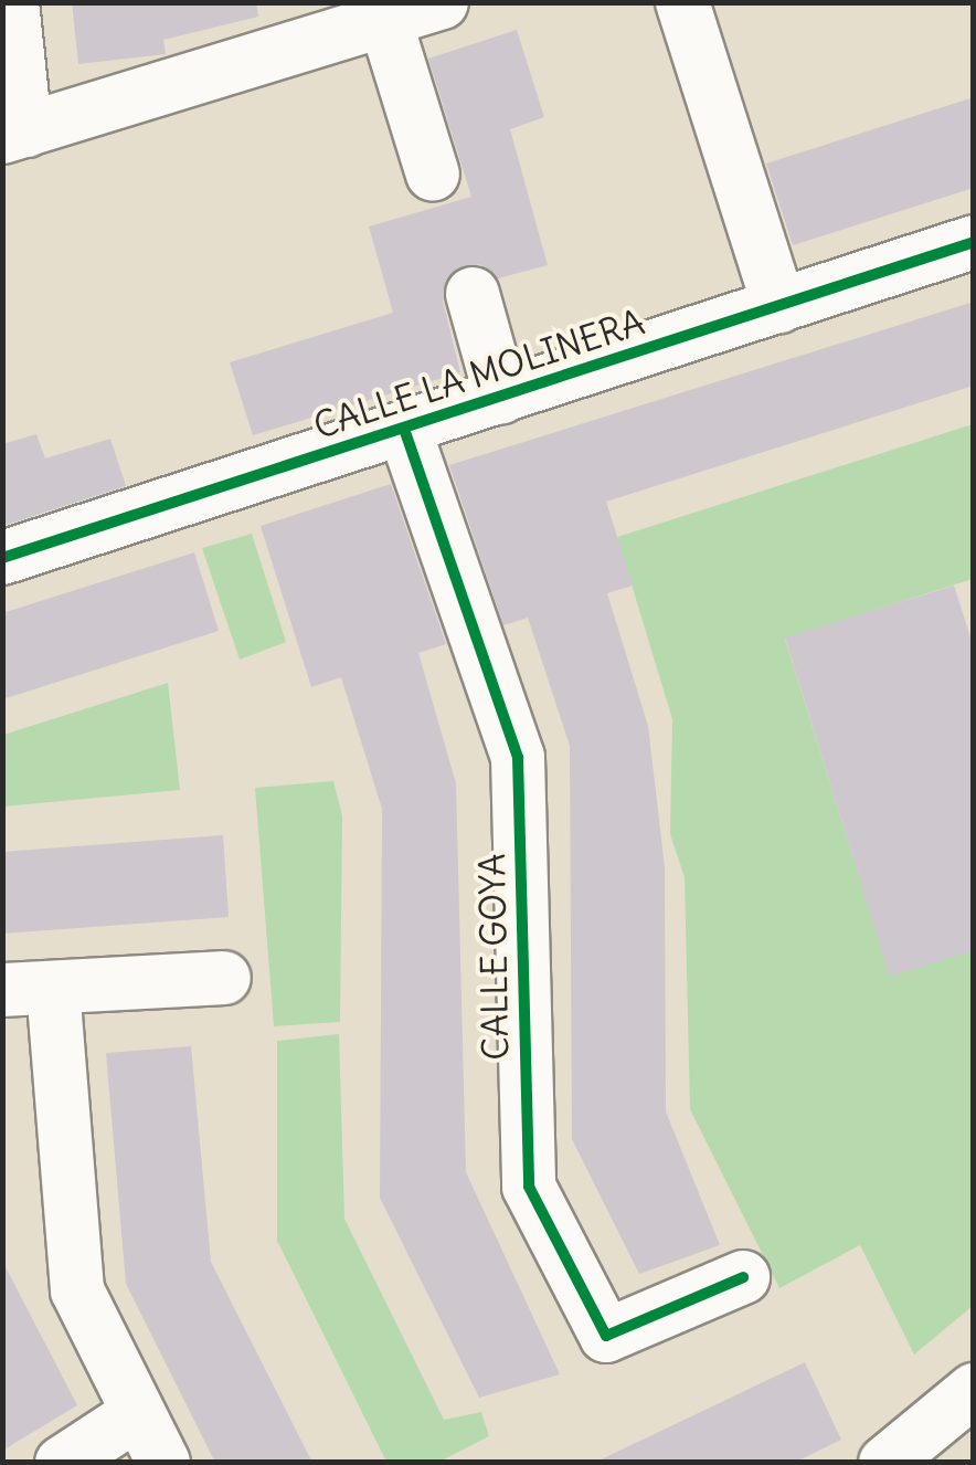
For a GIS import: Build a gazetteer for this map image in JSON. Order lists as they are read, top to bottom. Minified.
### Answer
{"streets":{"street":["CALLE LA MOLINERA","CALLE GOYA"]},"crossings":[["CALLE LA MOLINERA","CALLE GOYA"]]}
